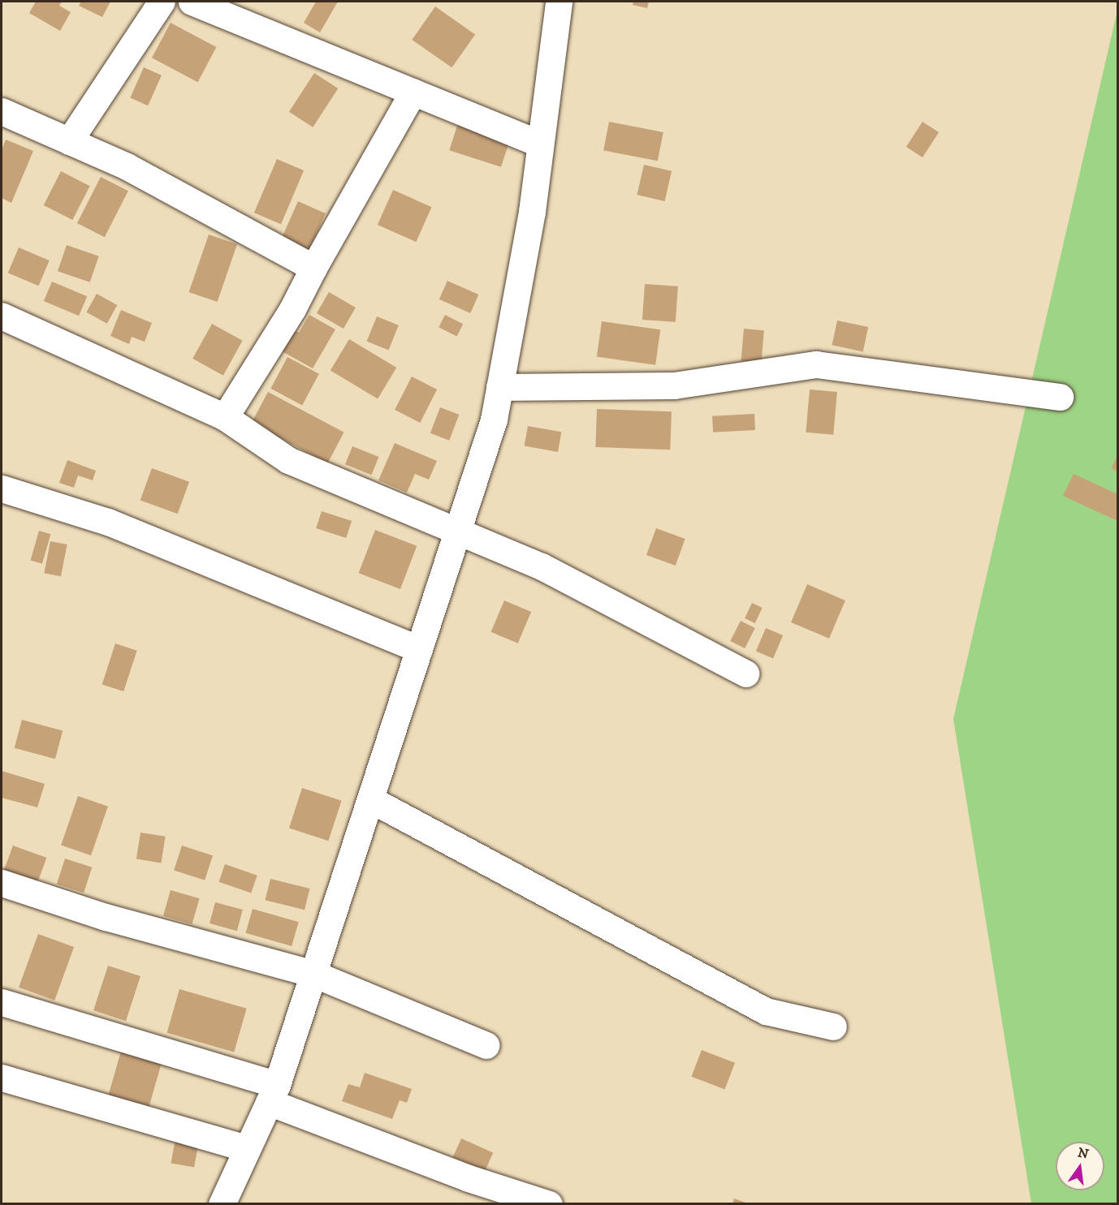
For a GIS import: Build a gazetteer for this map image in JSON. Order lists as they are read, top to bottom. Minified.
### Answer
{"north":"top"}
